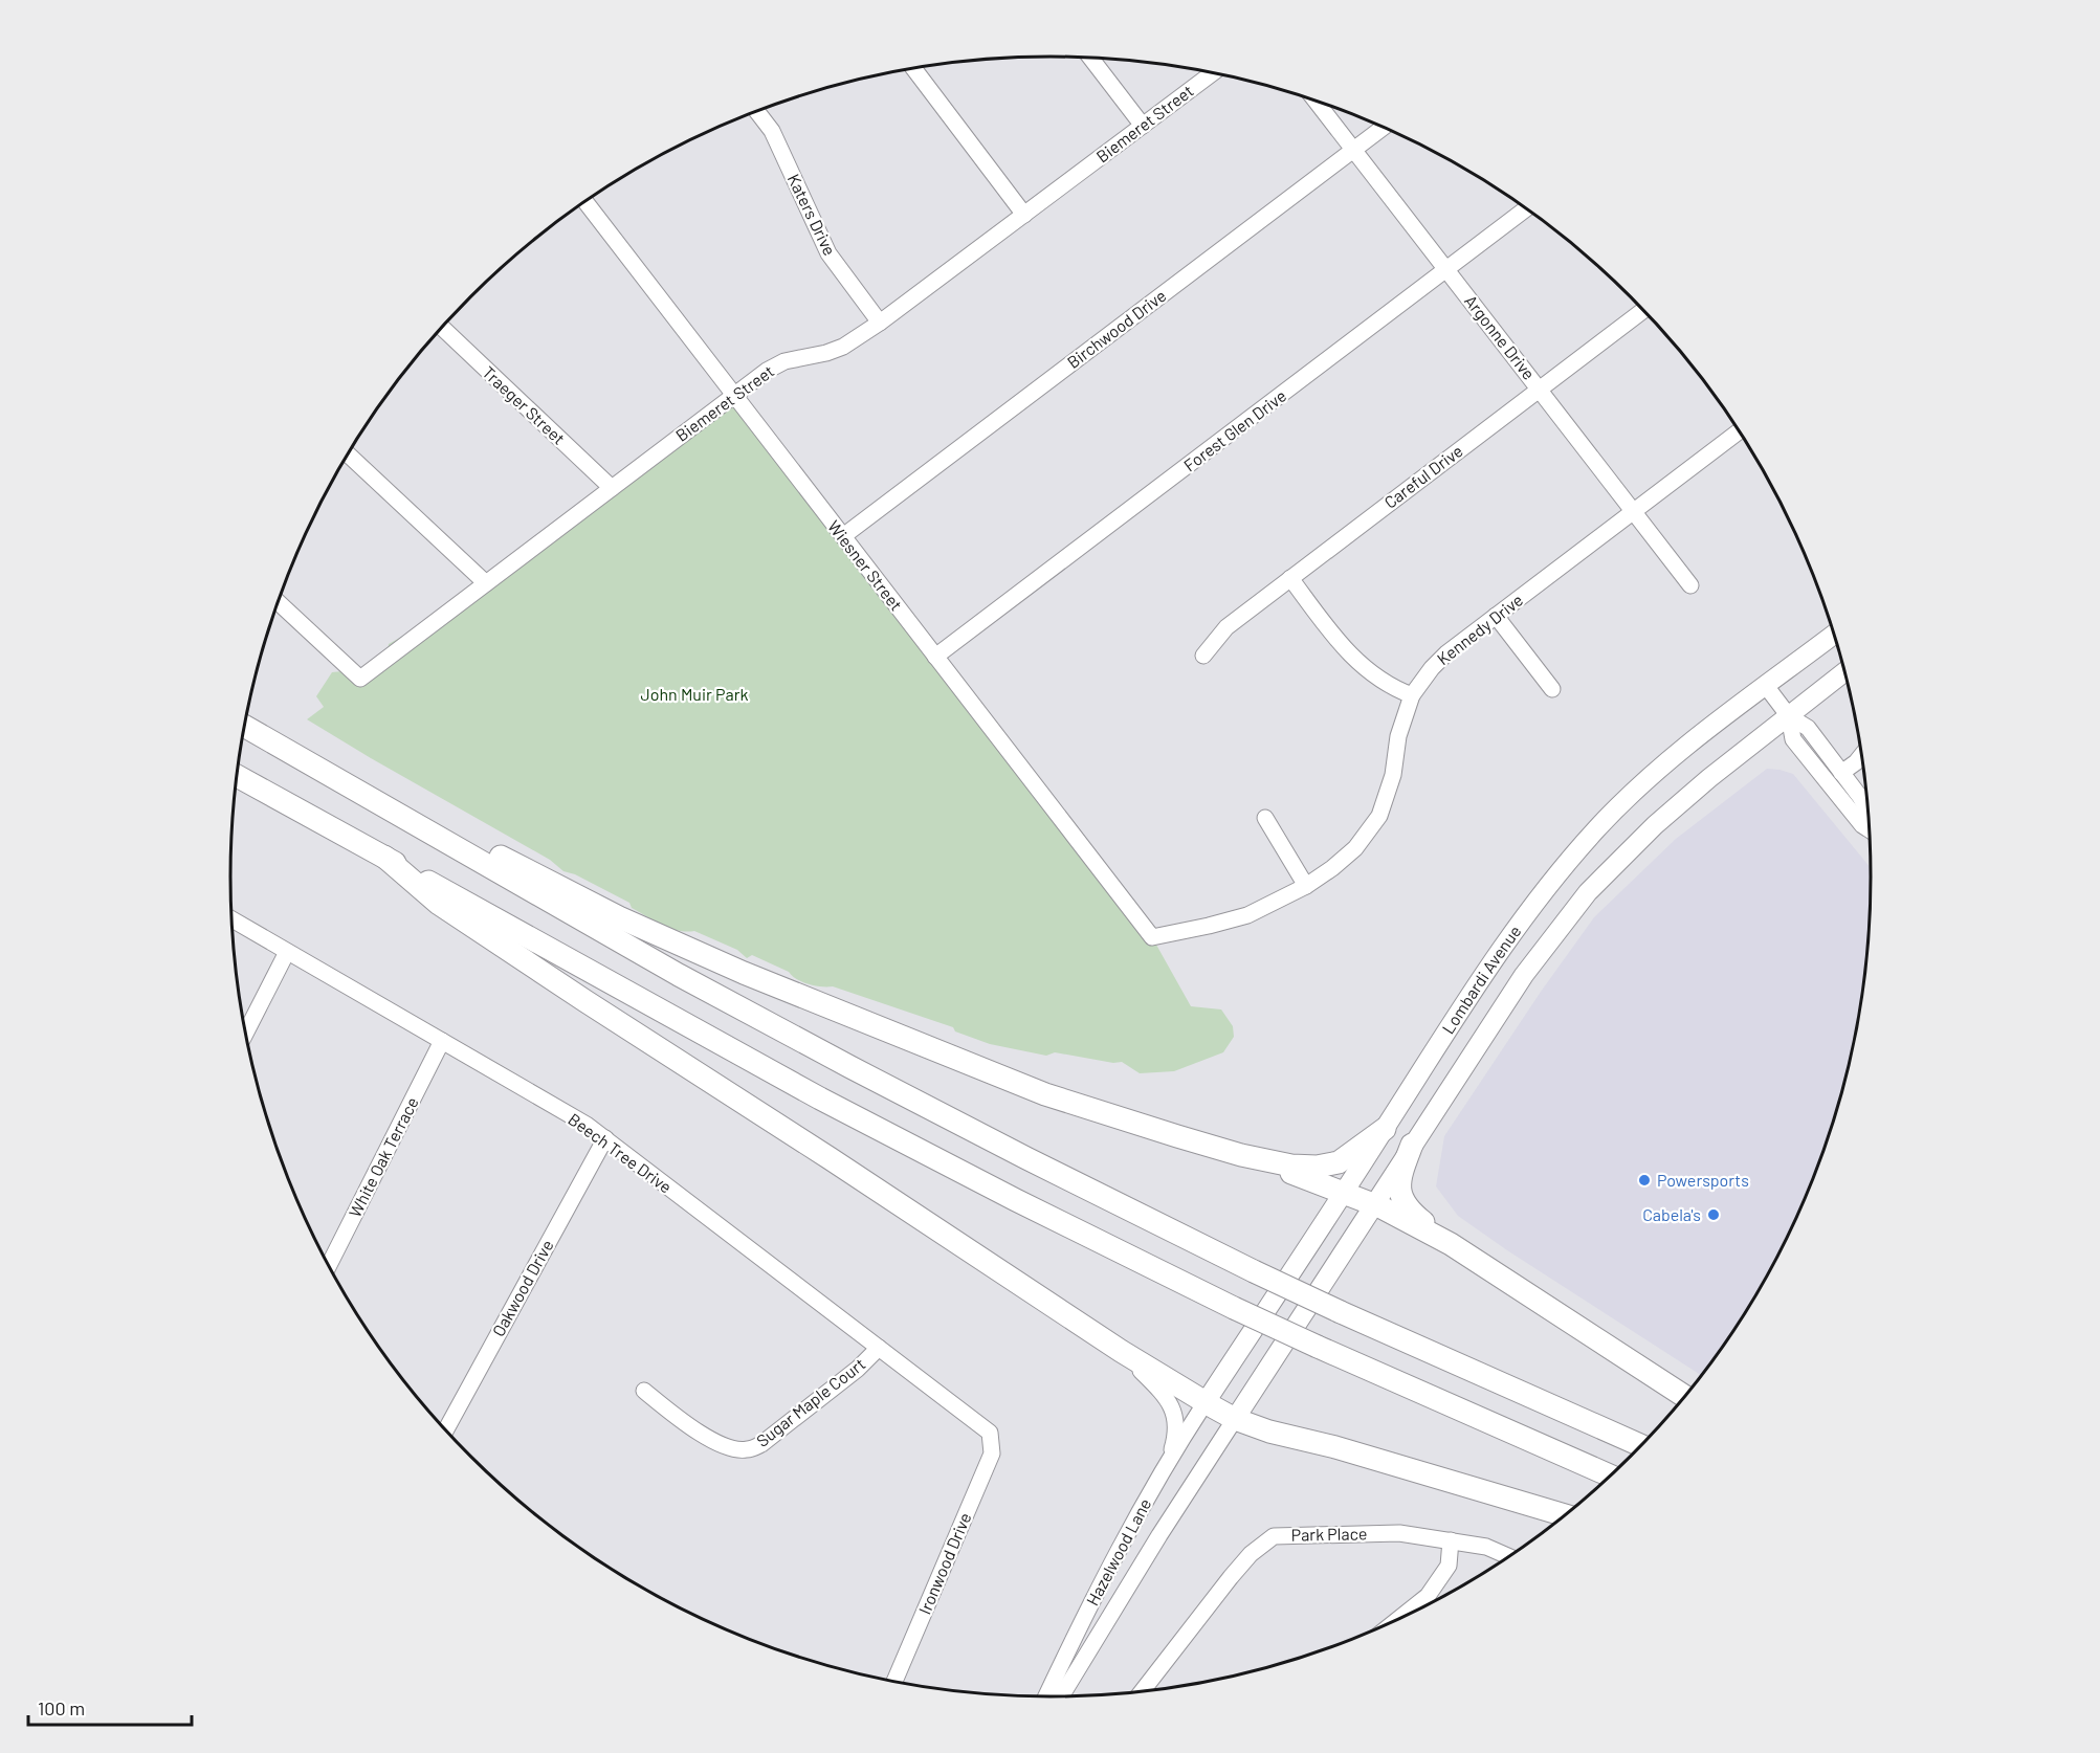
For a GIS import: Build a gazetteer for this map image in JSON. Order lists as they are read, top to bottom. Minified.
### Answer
{"streets":{"main road":["Lombardi Avenue"],"street":["Biemeret Street","Katers Drive","Birchwood Drive","Argonne Drive","Traeger Street","Forest Glen Drive","Careful Drive","Wiesner Street","Kennedy Drive","Beech Tree Drive","White Oak Terrace","Oakwood Drive","Sugar Maple Court","Park Place","Hazelwood Lane","Ironwood Drive"]},"crossings":[["Biemeret Street","Katers Drive"],["Biemeret Street","Traeger Street"],["Biemeret Street","Wiesner Street"],["Birchwood Drive","Argonne Drive"],["Birchwood Drive","Wiesner Street"],["Argonne Drive","Forest Glen Drive"],["Argonne Drive","Careful Drive"],["Argonne Drive","Kennedy Drive"],["Forest Glen Drive","Wiesner Street"],["Wiesner Street","Kennedy Drive"],["Lombardi Avenue","Hazelwood Lane"],["Beech Tree Drive","White Oak Terrace"],["Beech Tree Drive","Oakwood Drive"],["Beech Tree Drive","Sugar Maple Court"],["Beech Tree Drive","Ironwood Drive"]],"parks":["John Muir Park"],"places":["Powersports","Cabela's"],"scale_bar":"100 m"}
